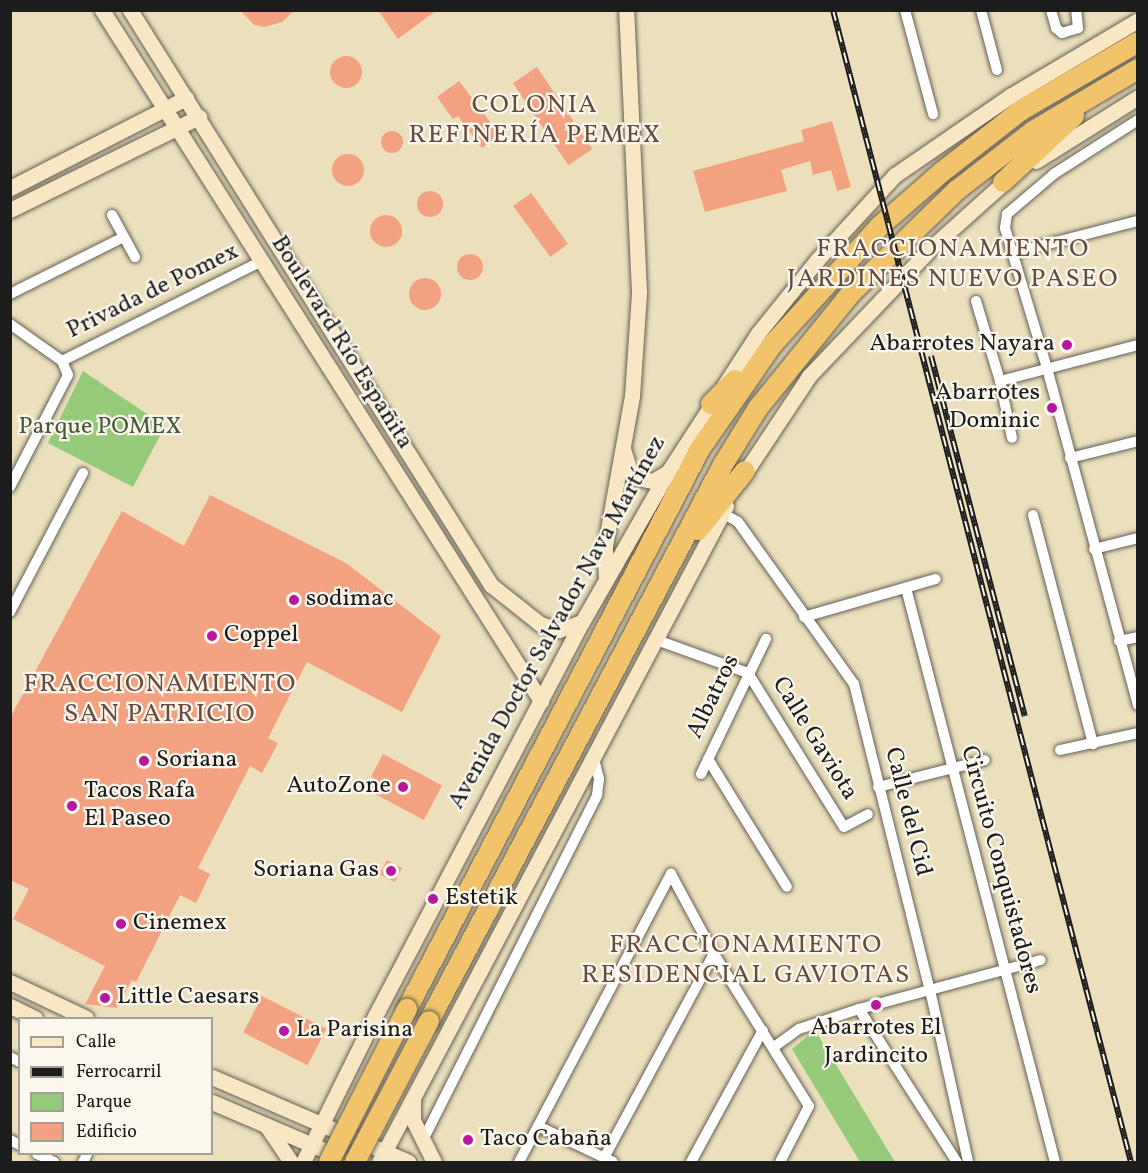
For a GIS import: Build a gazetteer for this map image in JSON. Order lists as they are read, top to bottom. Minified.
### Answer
{"streets":{"highway":["Avenida Doctor Salvador Nava Martínez"],"main road":["Boulevard Río Españita"],"street":["Privada de Pomex","Albatros","Calle Gaviota","Calle del Cid","Circuito Conquistadores"]},"crossings":[["Privada de Pomex","Boulevard Río Españita"],["Boulevard Río Españita","Avenida Doctor Salvador Nava Martínez"],["Albatros","Calle Gaviota"]],"districts":["COLONIA REFINERÍA PEMEX","FRACCIONAMIENTO JARDINES NUEVO PASEO","FRACCIONAMIENTO SAN PATRICIO","FRACCIONAMIENTO RESIDENCIAL GAVIOTAS"],"parks":["Parque POMEX"],"places":["Abarrotes Nayara","Abarrotes Dominic","sodimac","Coppel","Soriana","AutoZone","Tacos Rafa El Paseo","Soriana Gas","Estetik","Cinemex","Little Caesars","Abarrotes El Jardincito","La Parisina","Taco Cabaña"],"legend":["Calle","Ferrocarril","Parque","Edificio"]}
